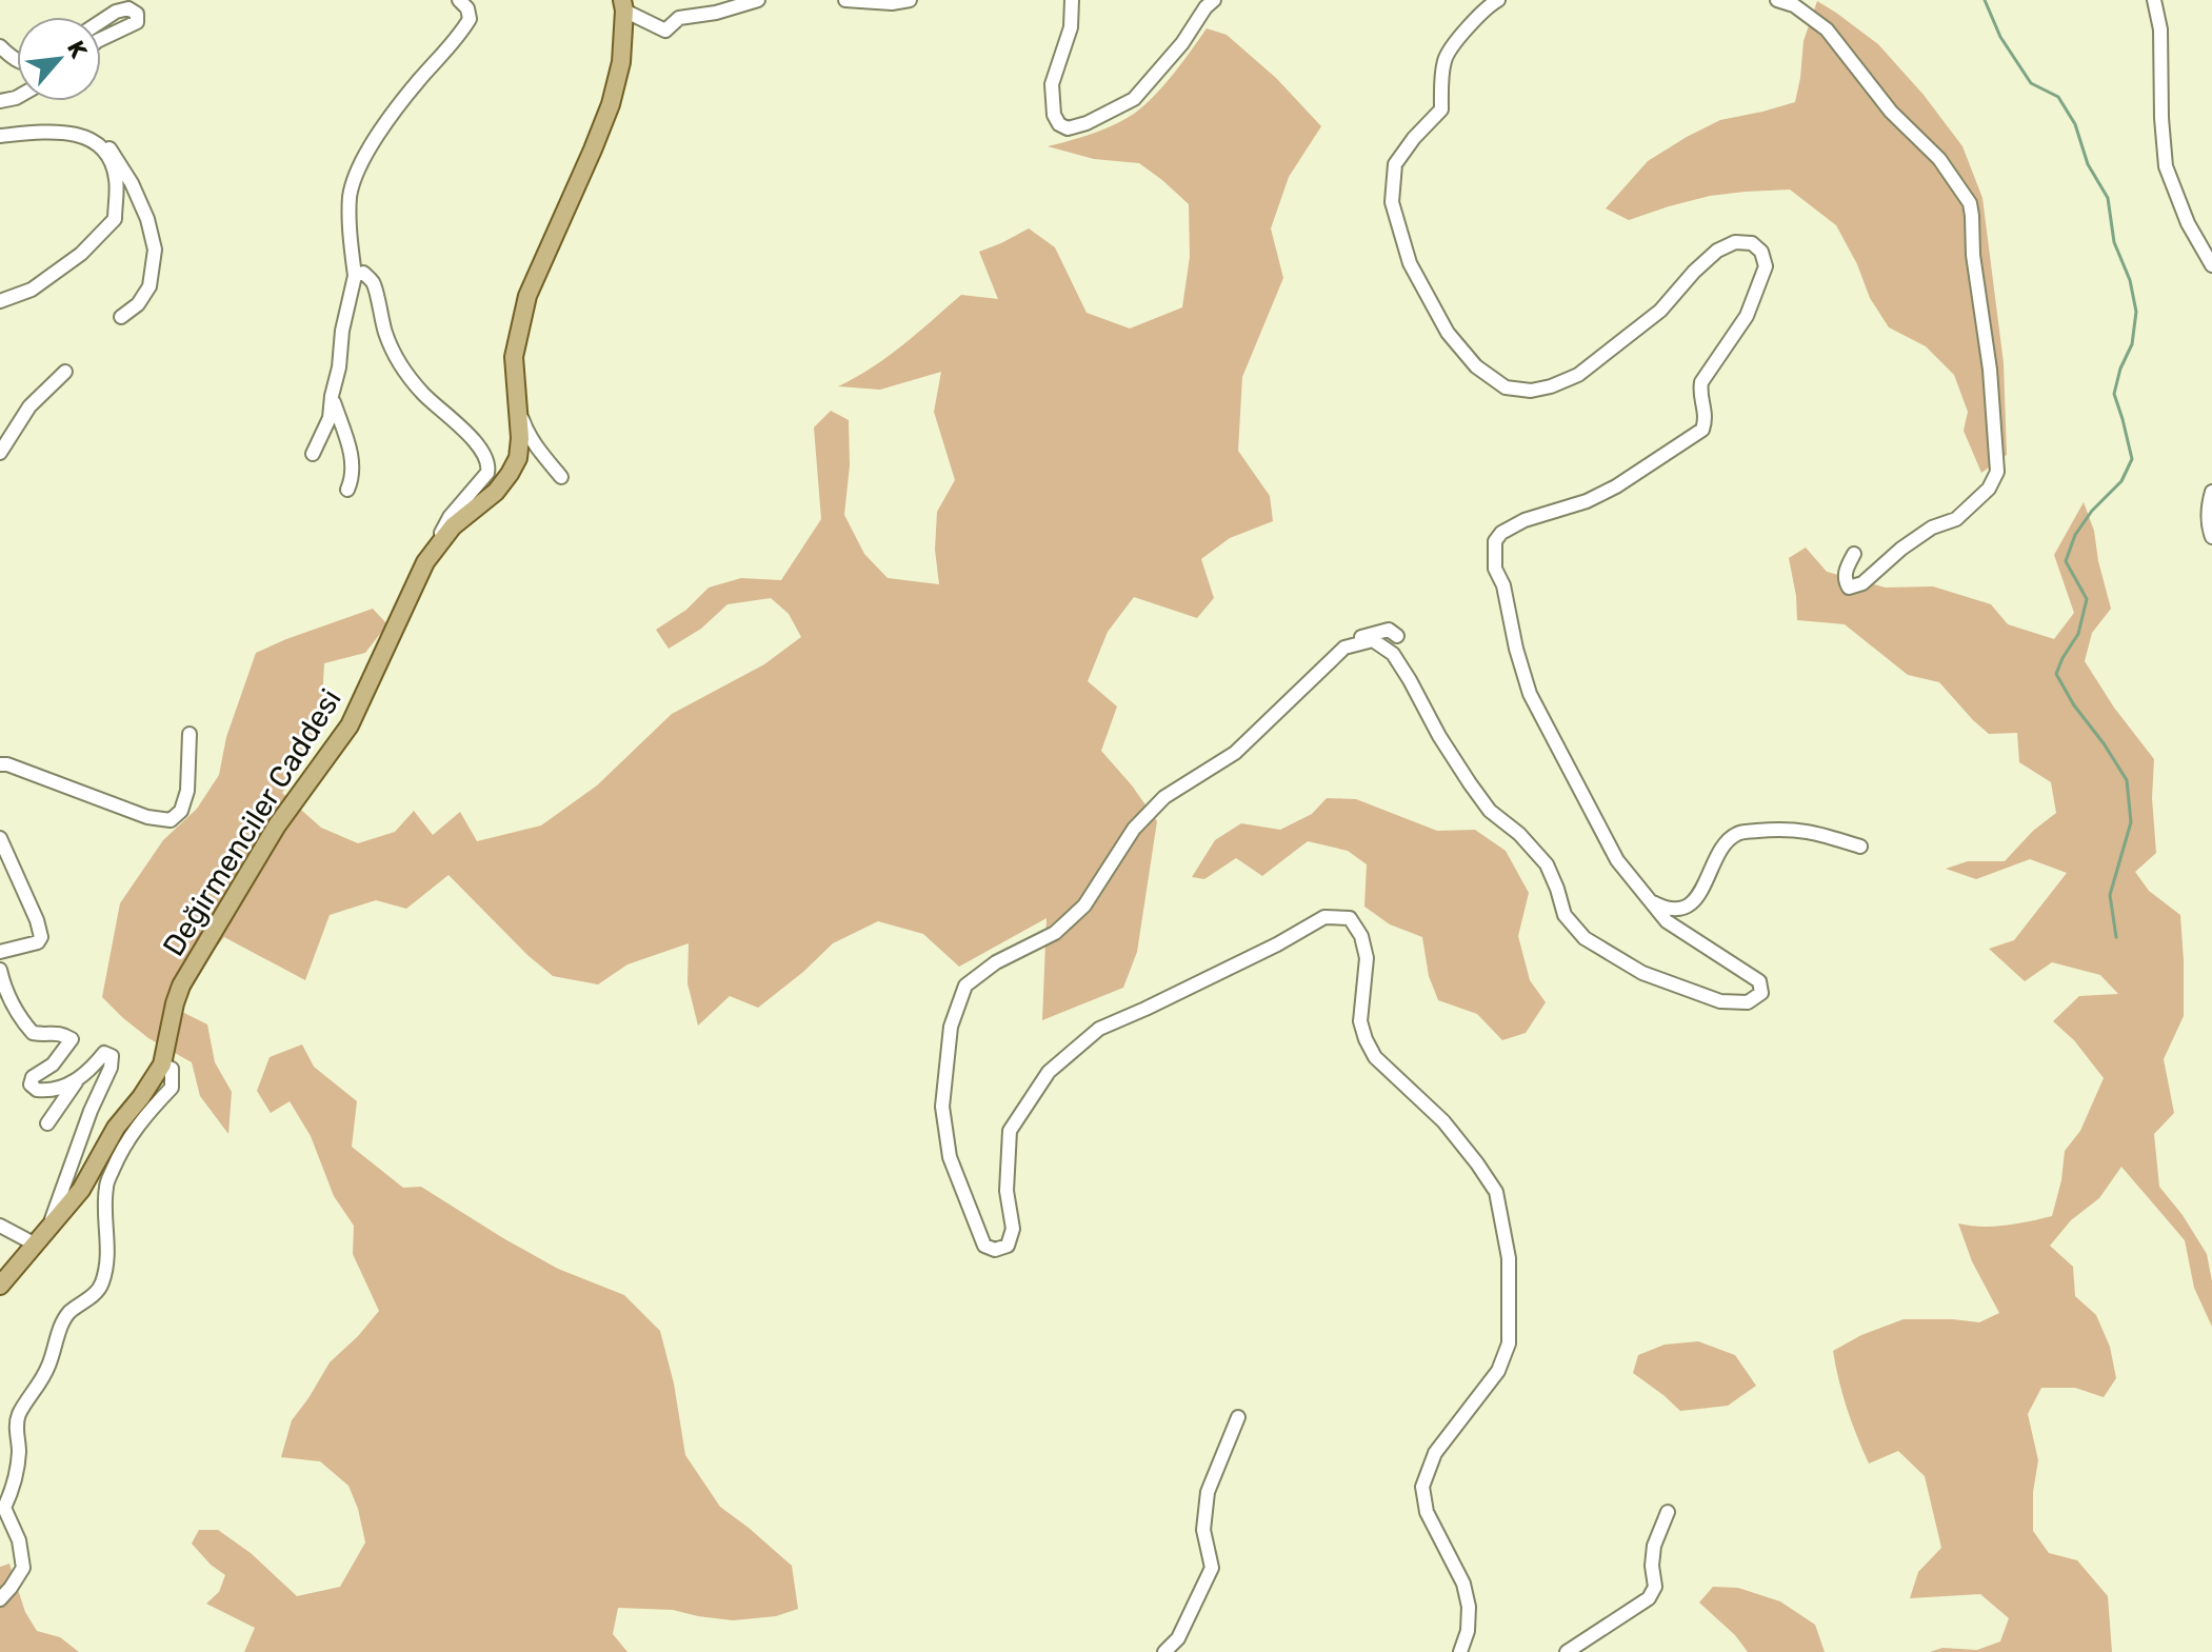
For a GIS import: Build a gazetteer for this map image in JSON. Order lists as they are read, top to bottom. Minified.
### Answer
{"streets":{"main road":["Değirmenciler Caddesi"]},"north":"top right"}
